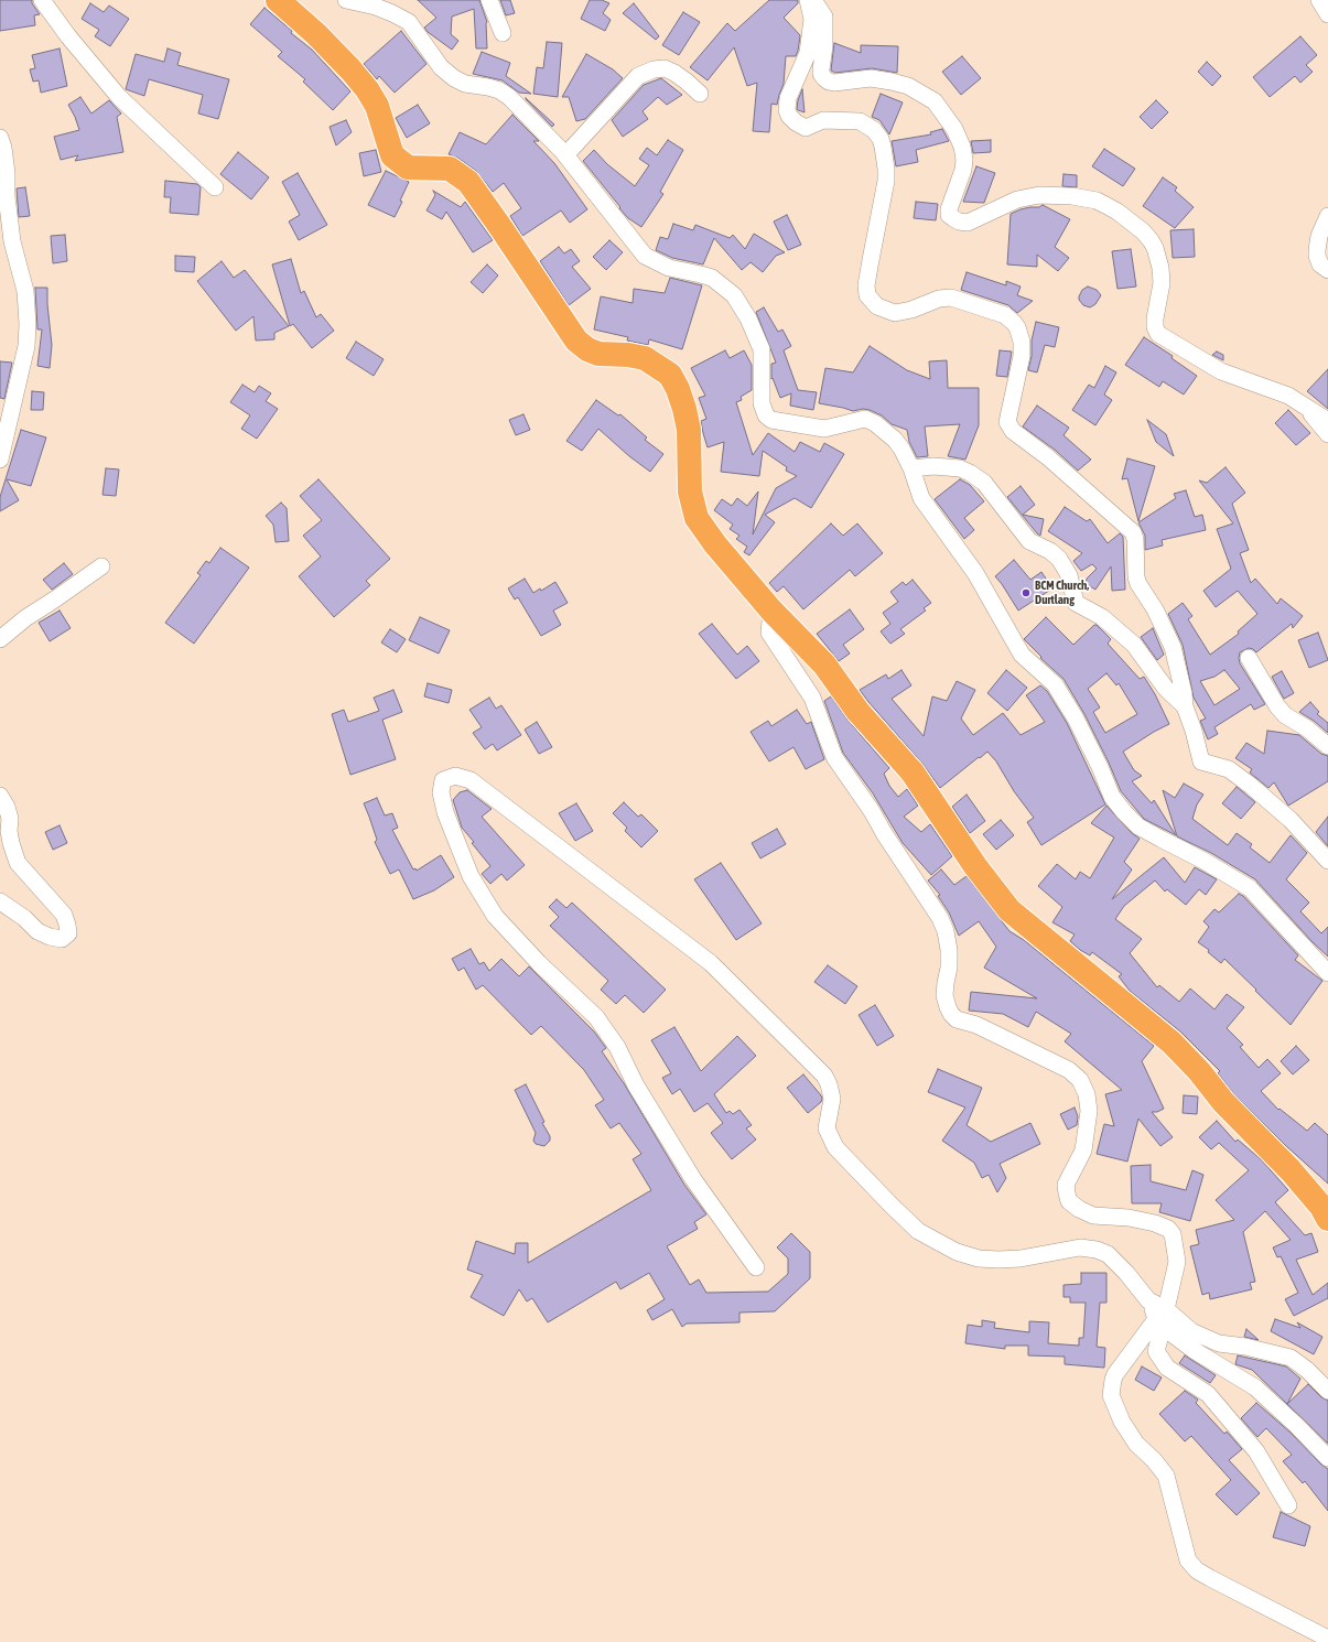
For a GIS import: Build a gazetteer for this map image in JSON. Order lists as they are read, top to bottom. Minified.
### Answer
{"places":["BCM Church, Durtlang"]}
